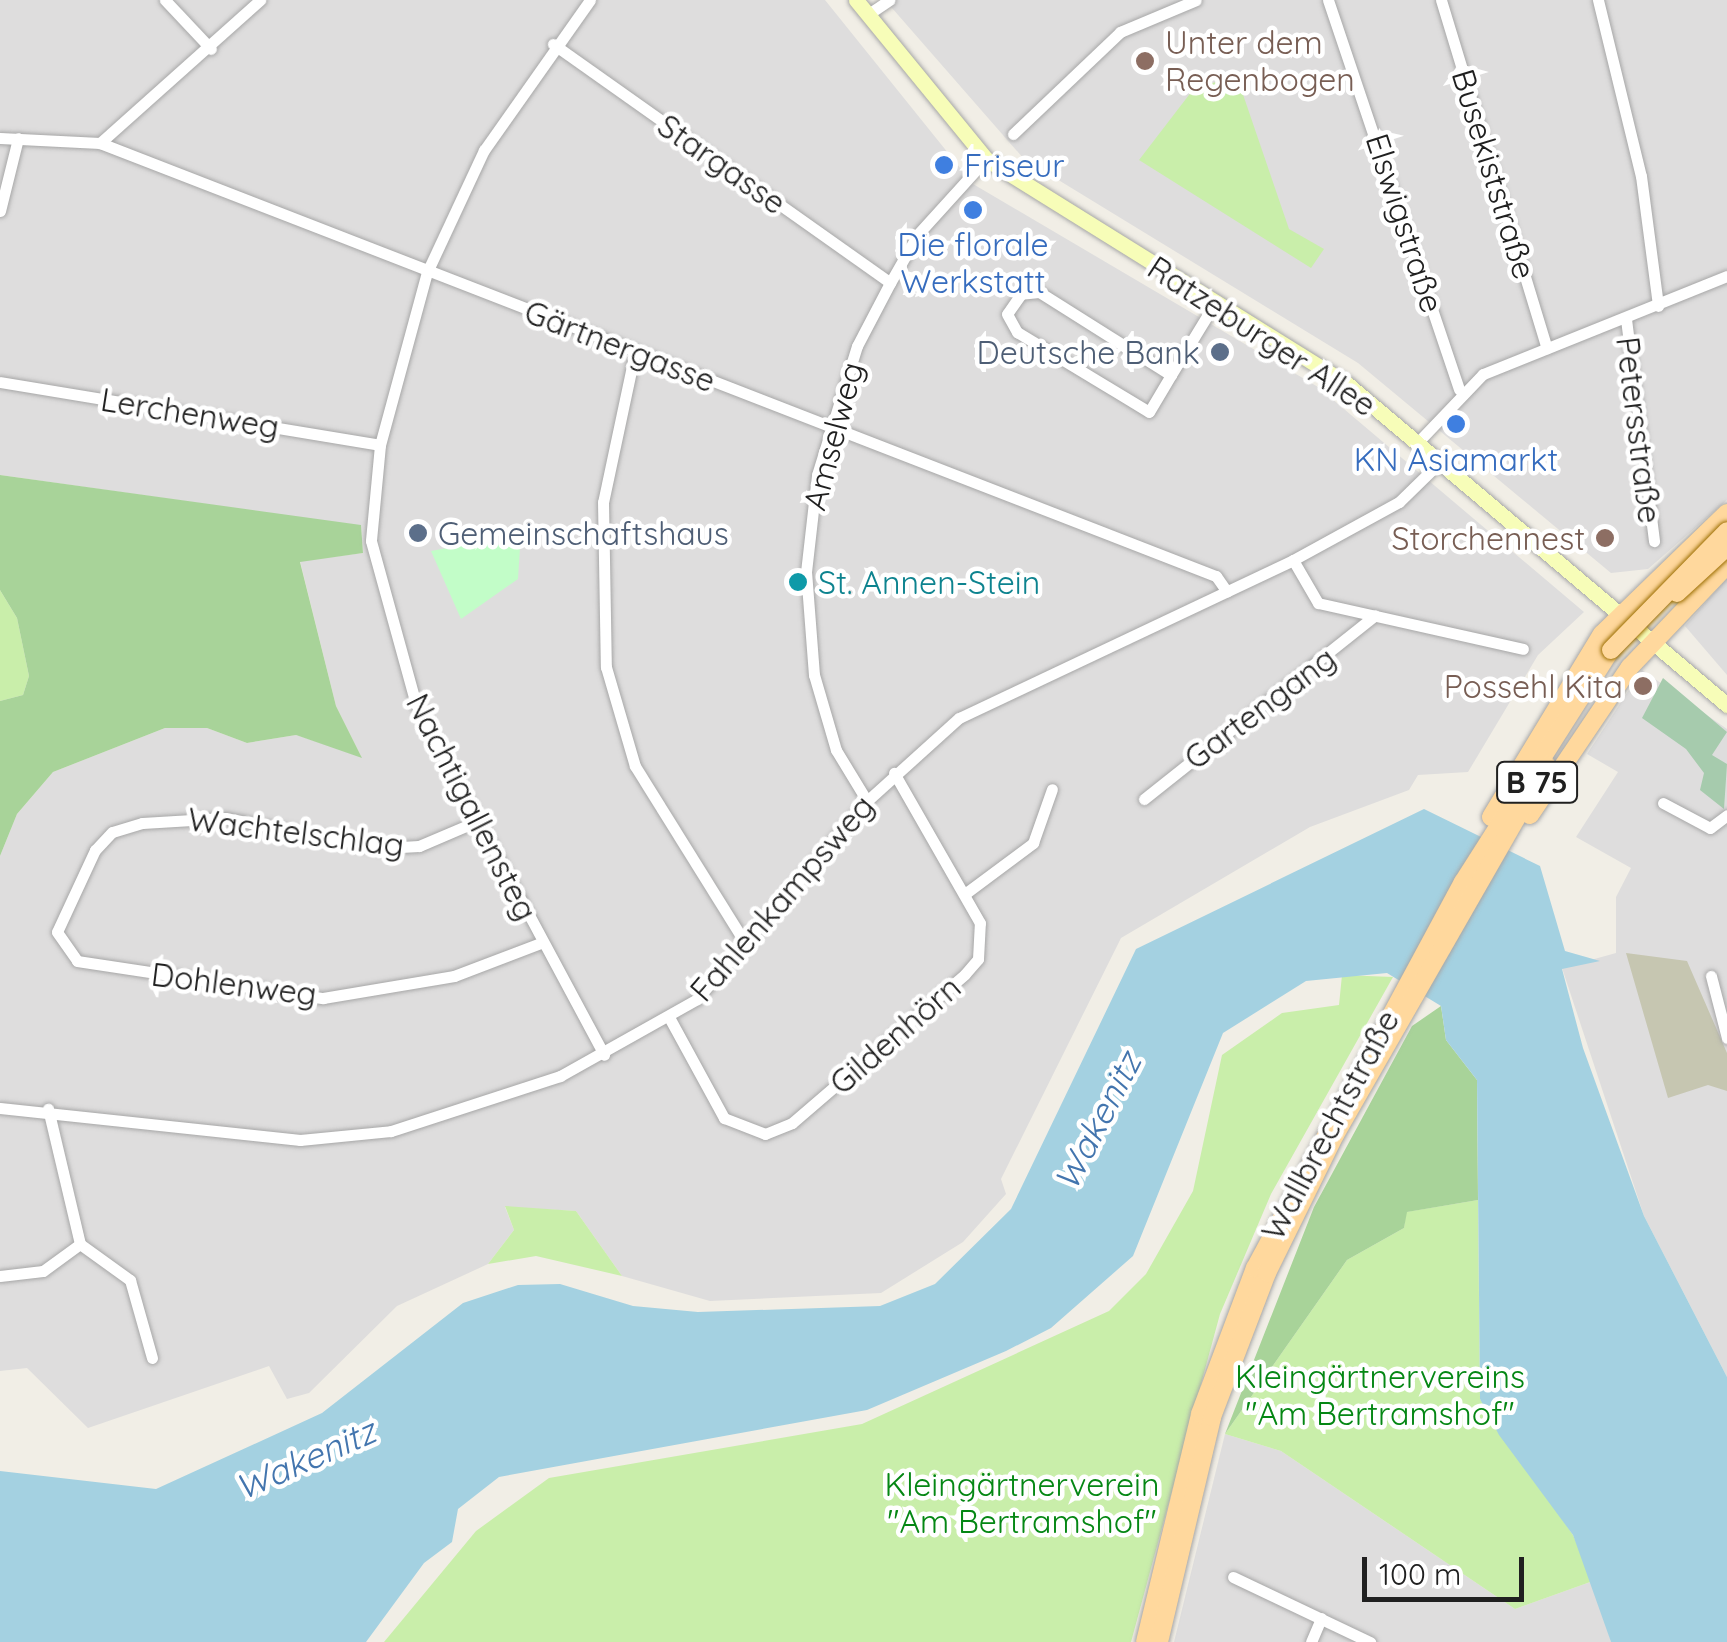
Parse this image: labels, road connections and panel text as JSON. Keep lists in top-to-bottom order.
{
  "streets": {
    "main road": ["Ratzeburger Allee", "B 75", "Wallbrechtstraße"],
    "street": [
      "Stargasse",
      "Busekiststraße",
      "Elswigstraße",
      "Gärtnergasse",
      "Lerchenweg",
      "Petersstraße",
      "Amselweg",
      "Gartengang",
      "Nachtigallensteg",
      "Wachtelschlag",
      "Fahlenkampsweg",
      "Dohlenweg",
      "Gildenhörn"
    ]
  },
  "crossings": [
    ["Stargasse", "Amselweg"],
    ["Stargasse", "Nachtigallensteg"],
    ["Ratzeburger Allee", "Amselweg"],
    ["Ratzeburger Allee", "Fahlenkampsweg"],
    ["Gärtnergasse", "Amselweg"],
    ["Gärtnergasse", "Nachtigallensteg"],
    ["Gärtnergasse", "Fahlenkampsweg"],
    ["Lerchenweg", "Nachtigallensteg"],
    ["Amselweg", "Fahlenkampsweg"],
    ["B 75", "Wallbrechtstraße"],
    ["Nachtigallensteg", "Wachtelschlag"],
    ["Nachtigallensteg", "Fahlenkampsweg"],
    ["Nachtigallensteg", "Dohlenweg"],
    ["Wachtelschlag", "Dohlenweg"],
    ["Fahlenkampsweg", "Gildenhörn"]
  ],
  "water": ["Wakenitz"],
  "parks": ["Kleingärtnervereins \"Am Bertramshof\"", "Kleingärtnerverein \"Am Bertramshof\""],
  "places": [
    "Unter dem Regenbogen",
    "Friseur",
    "Die florale Werkstatt",
    "Deutsche Bank",
    "KN Asiamarkt",
    "Gemeinschaftshaus",
    "Storchennest",
    "St. Annen-Stein",
    "Possehl Kita"
  ],
  "scale_bar": "100 m"
}
